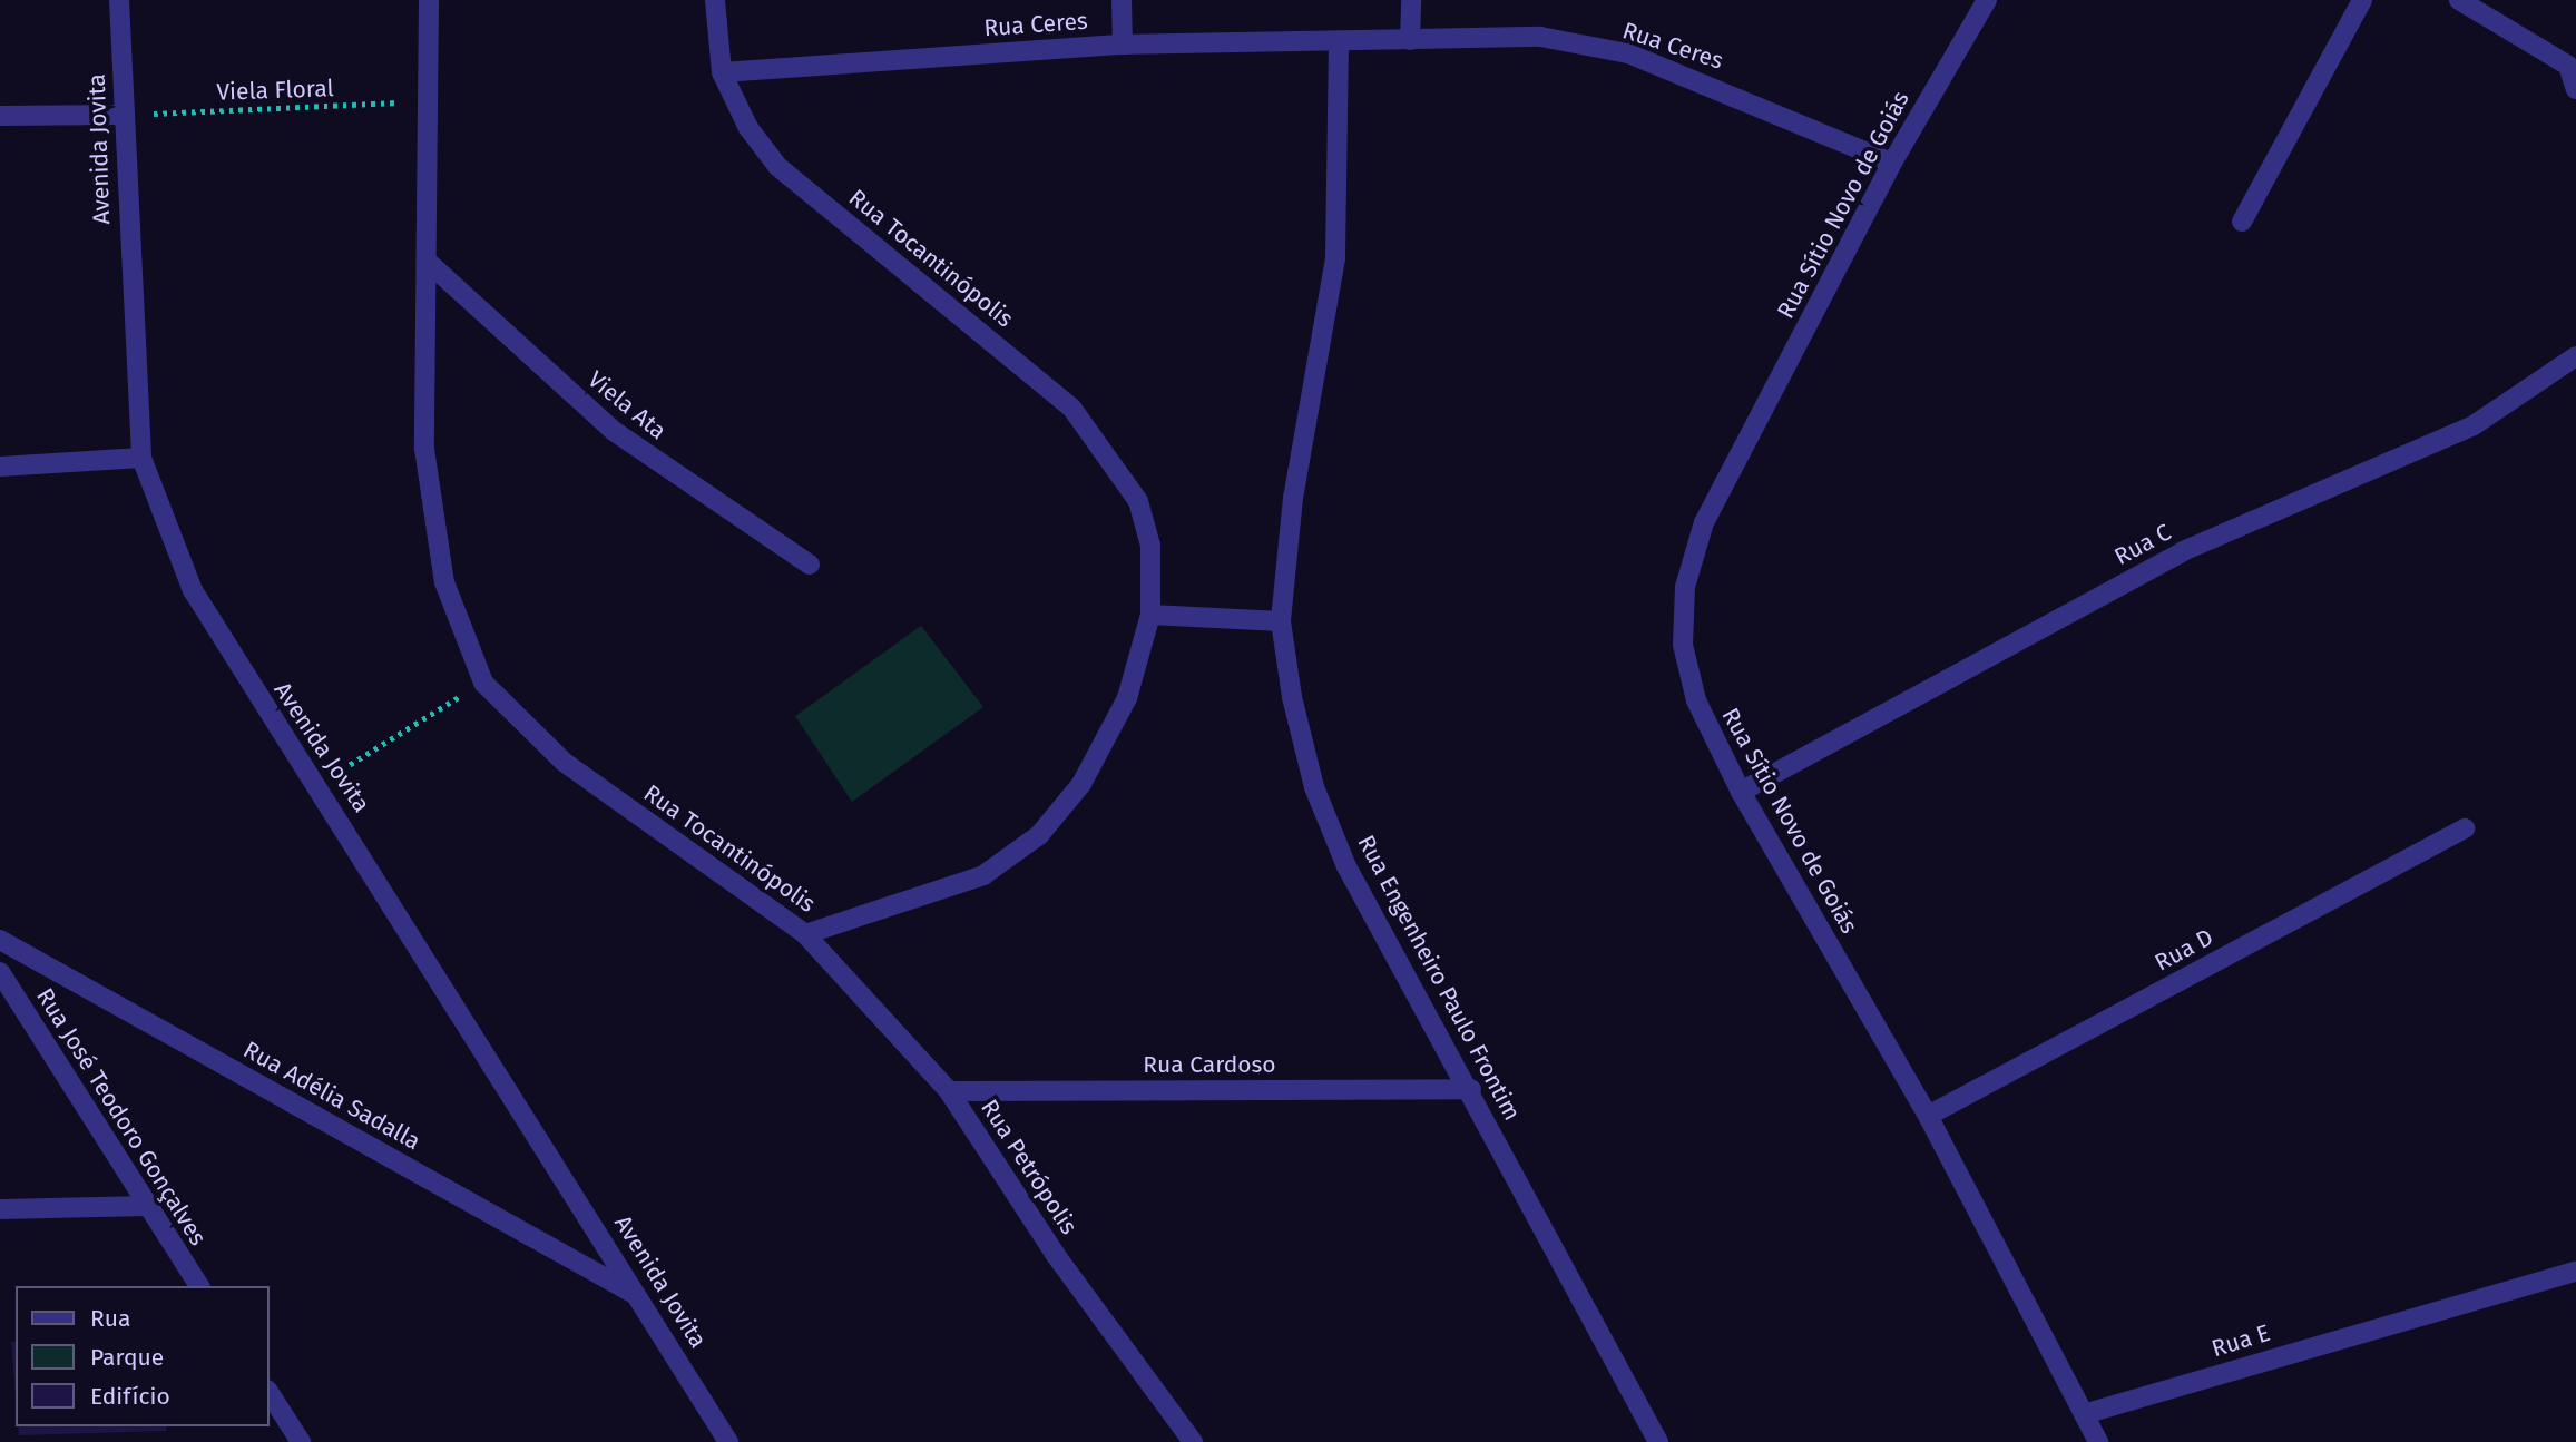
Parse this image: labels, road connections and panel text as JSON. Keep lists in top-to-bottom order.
{
  "streets": {
    "street": [
      "Rua Ceres",
      "Avenida Jovita",
      "Rua Sítio Novo de Goiás",
      "Rua Tocantinópolis",
      "Viela Ata",
      "Rua C",
      "Rua D",
      "Rua Engenheiro Paulo Frontim",
      "Rua Cardoso",
      "Rua Adélia Sadalla",
      "Rua José Teodoro Gonçalves",
      "Rua Petrópolis",
      "Rua E"
    ],
    "path": ["Viela Floral"]
  },
  "crossings": [
    ["Rua Ceres", "Rua Sítio Novo de Goiás"],
    ["Rua Ceres", "Rua Tocantinópolis"],
    ["Rua Ceres", "Rua Engenheiro Paulo Frontim"],
    ["Viela Floral", "Avenida Jovita"],
    ["Viela Floral", "Rua Tocantinópolis"],
    ["Avenida Jovita", "Rua Adélia Sadalla"],
    ["Rua Sítio Novo de Goiás", "Rua C"],
    ["Rua Sítio Novo de Goiás", "Rua D"],
    ["Rua Sítio Novo de Goiás", "Rua E"],
    ["Rua Tocantinópolis", "Viela Ata"],
    ["Rua Tocantinópolis", "Rua Petrópolis"],
    ["Rua Engenheiro Paulo Frontim", "Rua Cardoso"],
    ["Rua Cardoso", "Rua Petrópolis"]
  ],
  "legend": ["Rua", "Parque", "Edifício"]
}
